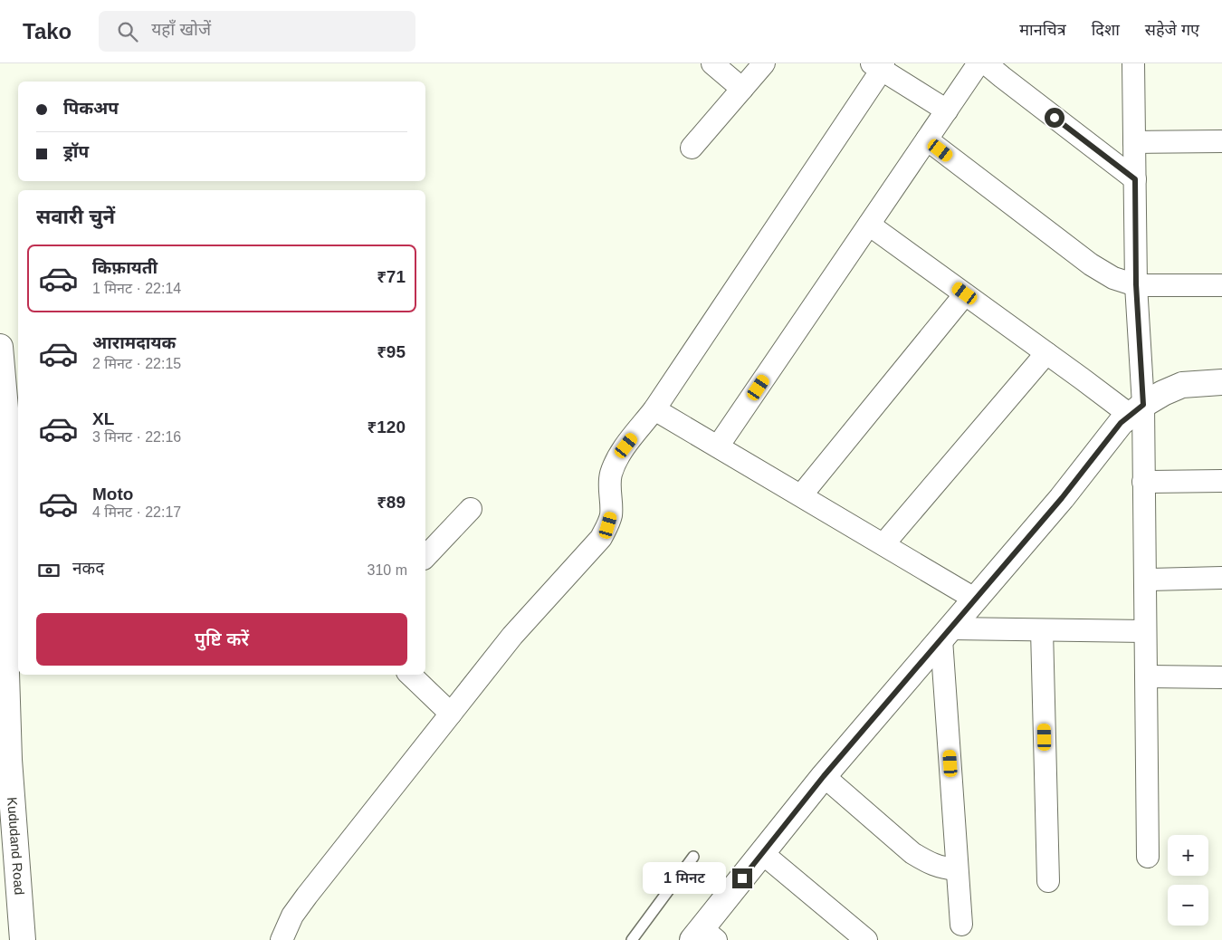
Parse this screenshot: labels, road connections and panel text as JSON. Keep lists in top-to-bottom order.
{
  "streets": {
    "street": ["Kududand Road"]
  },
  "page": {
    "header": "Tako",
    "search": "यहाँ खोजें",
    "nav": ["मानचित्र", "दिशा", "सहेजे गए"],
    "banner": ["पिकअप", "ड्रॉप"],
    "heading": "सवारी चुनें",
    "list": [
      {
        "name": "किफ़ायती",
        "note": "1 मिनट · 22:14",
        "value": "₹71"
      },
      {
        "name": "आरामदायक",
        "note": "2 मिनट · 22:15",
        "value": "₹95"
      },
      {
        "name": "XL",
        "note": "3 मिनट · 22:16",
        "value": "₹120"
      },
      {
        "name": "Moto",
        "note": "4 मिनट · 22:17",
        "value": "₹89"
      }
    ],
    "pay": ["नकद", "310 m"],
    "buttons": "पुष्टि करें",
    "map_buttons": ["+", "−"],
    "bubble": "1 मिनट"
  }
}
